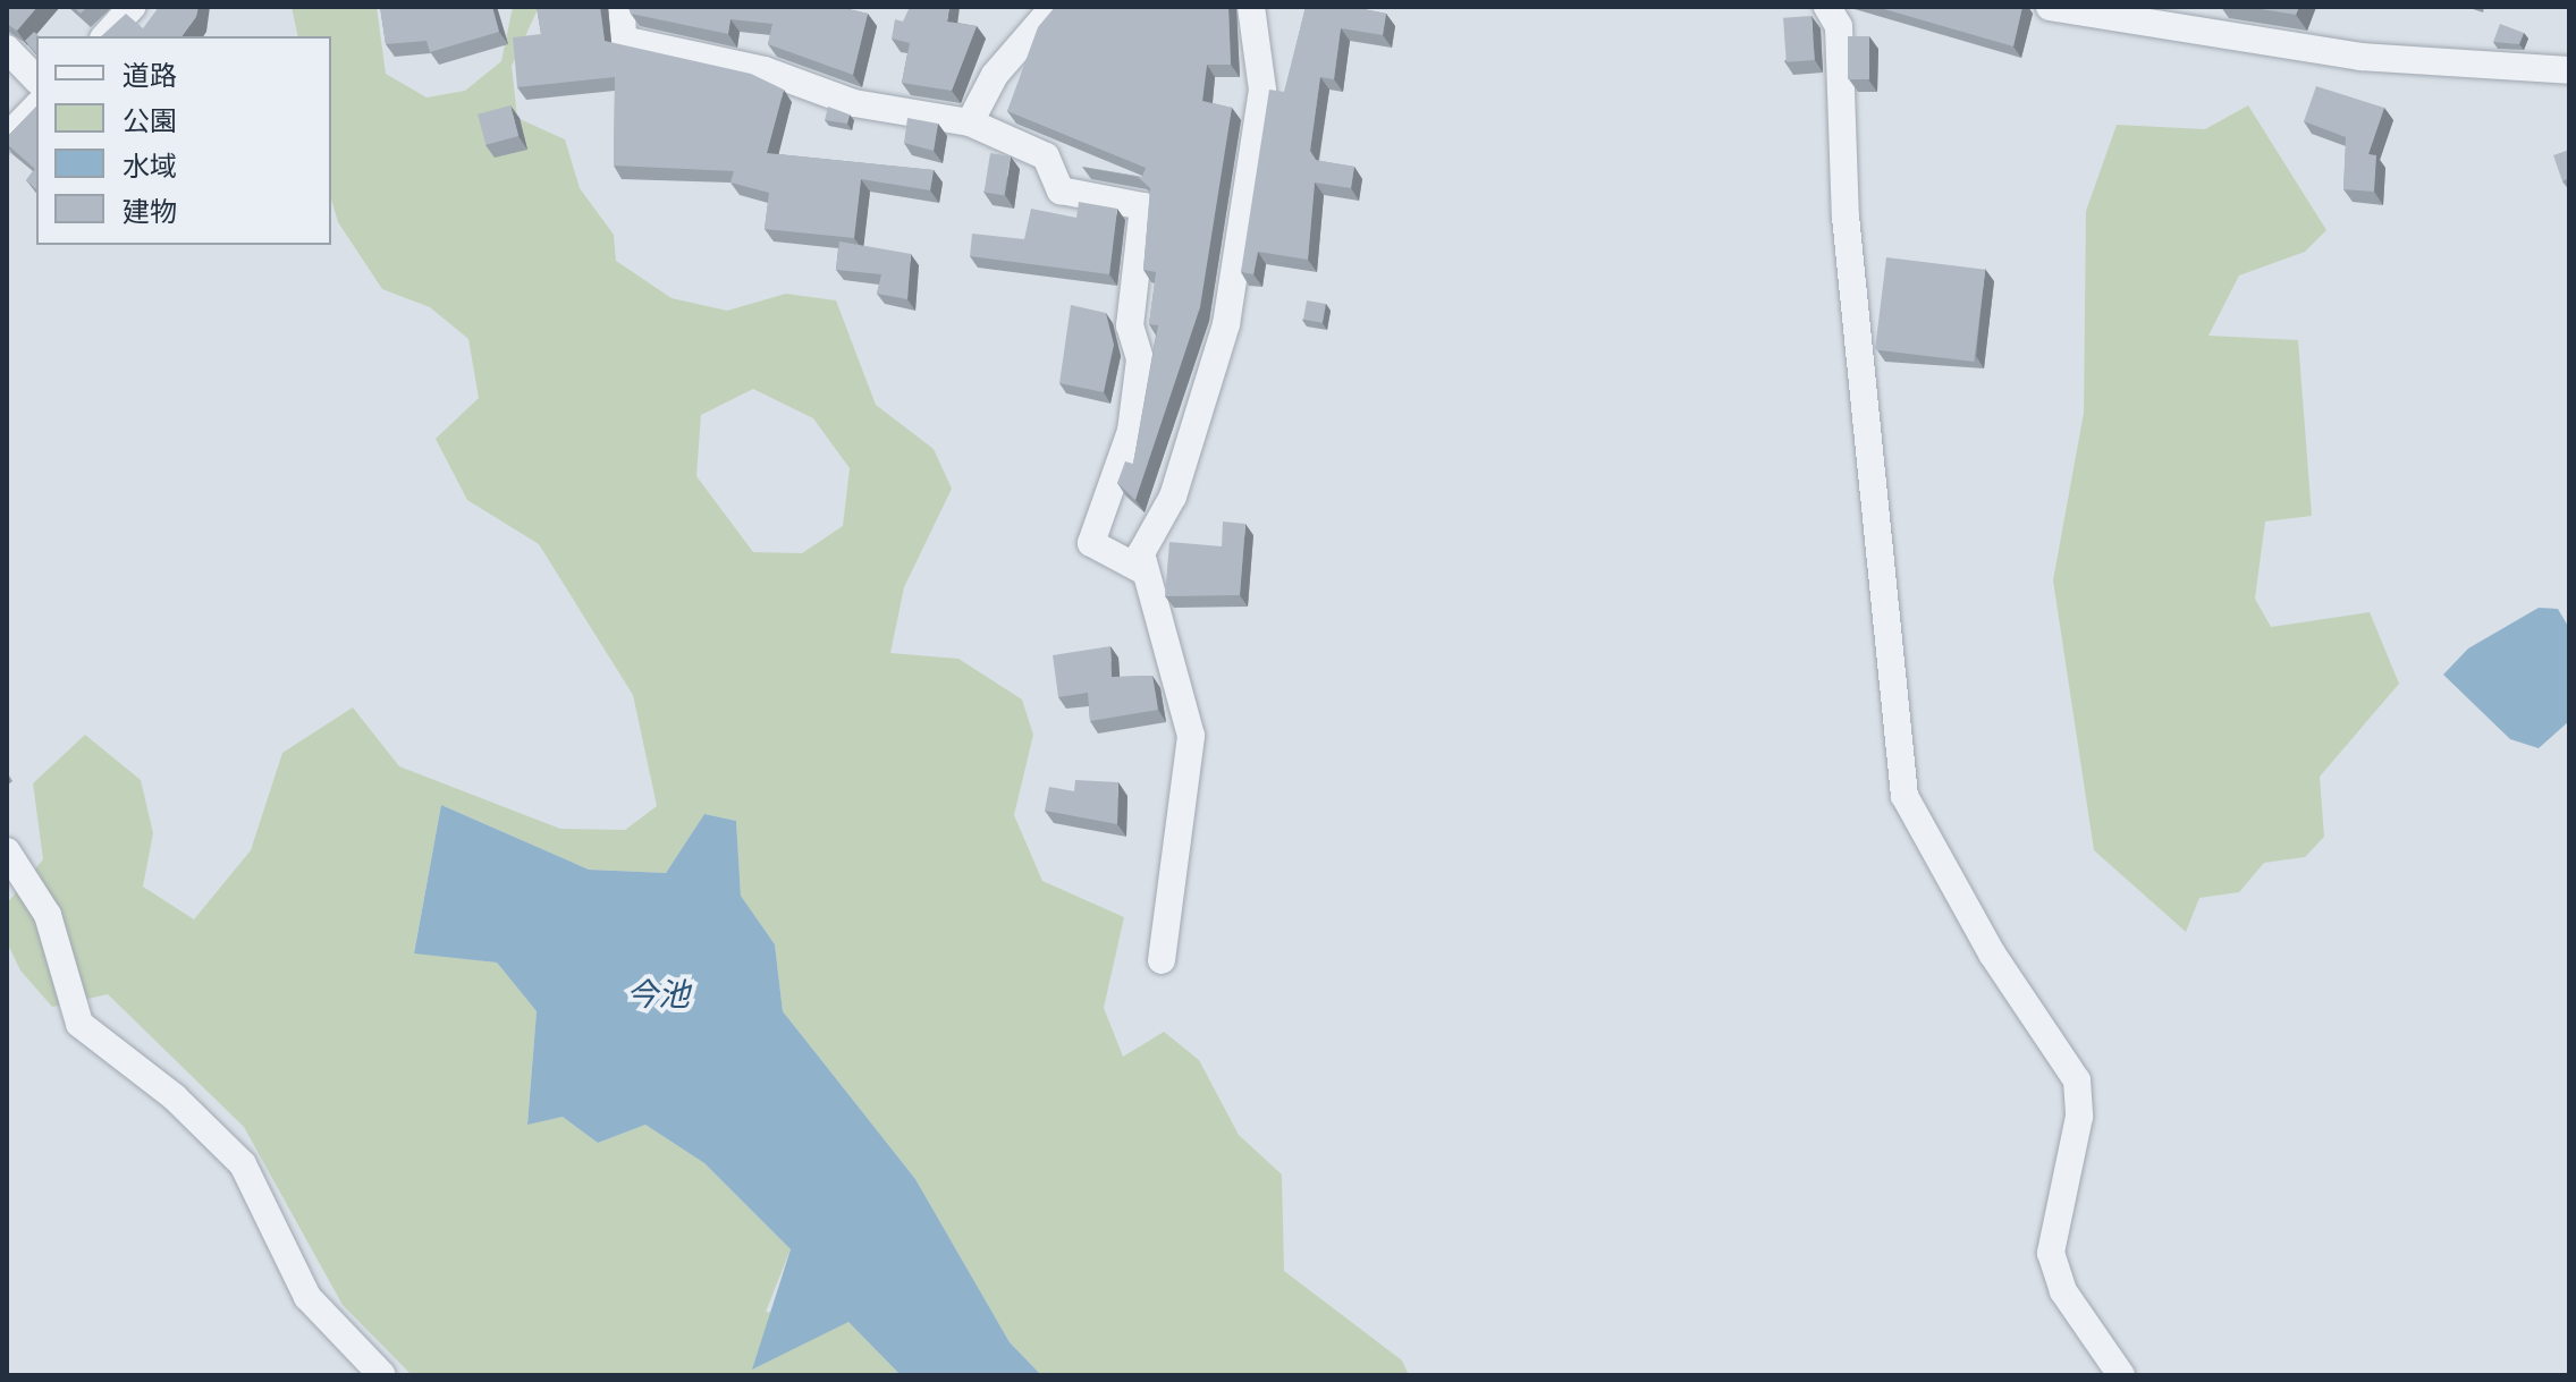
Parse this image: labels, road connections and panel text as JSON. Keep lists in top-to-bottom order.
{
  "water": ["今池"],
  "legend": [
    "道路",
    "公園",
    "水域",
    "建物"
  ]
}
